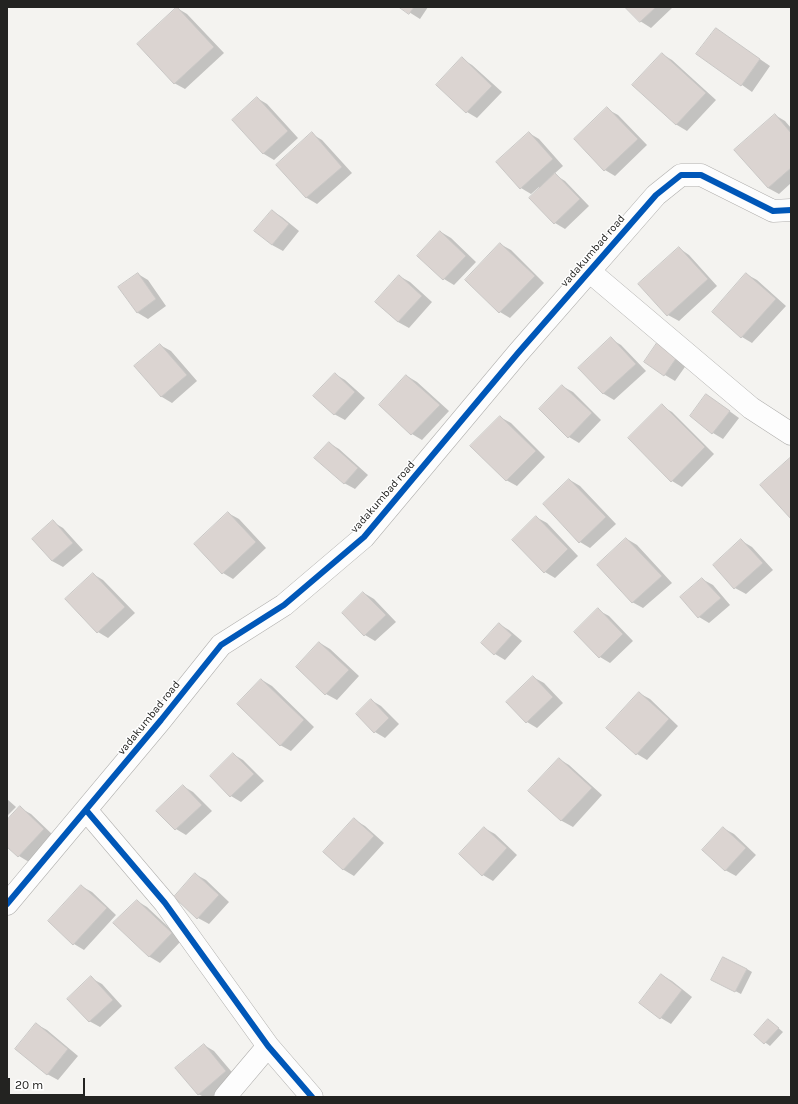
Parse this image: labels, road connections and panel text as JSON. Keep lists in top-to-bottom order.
{
  "streets": {
    "street": ["vadakumbad road"]
  },
  "scale_bar": "20 m"
}
